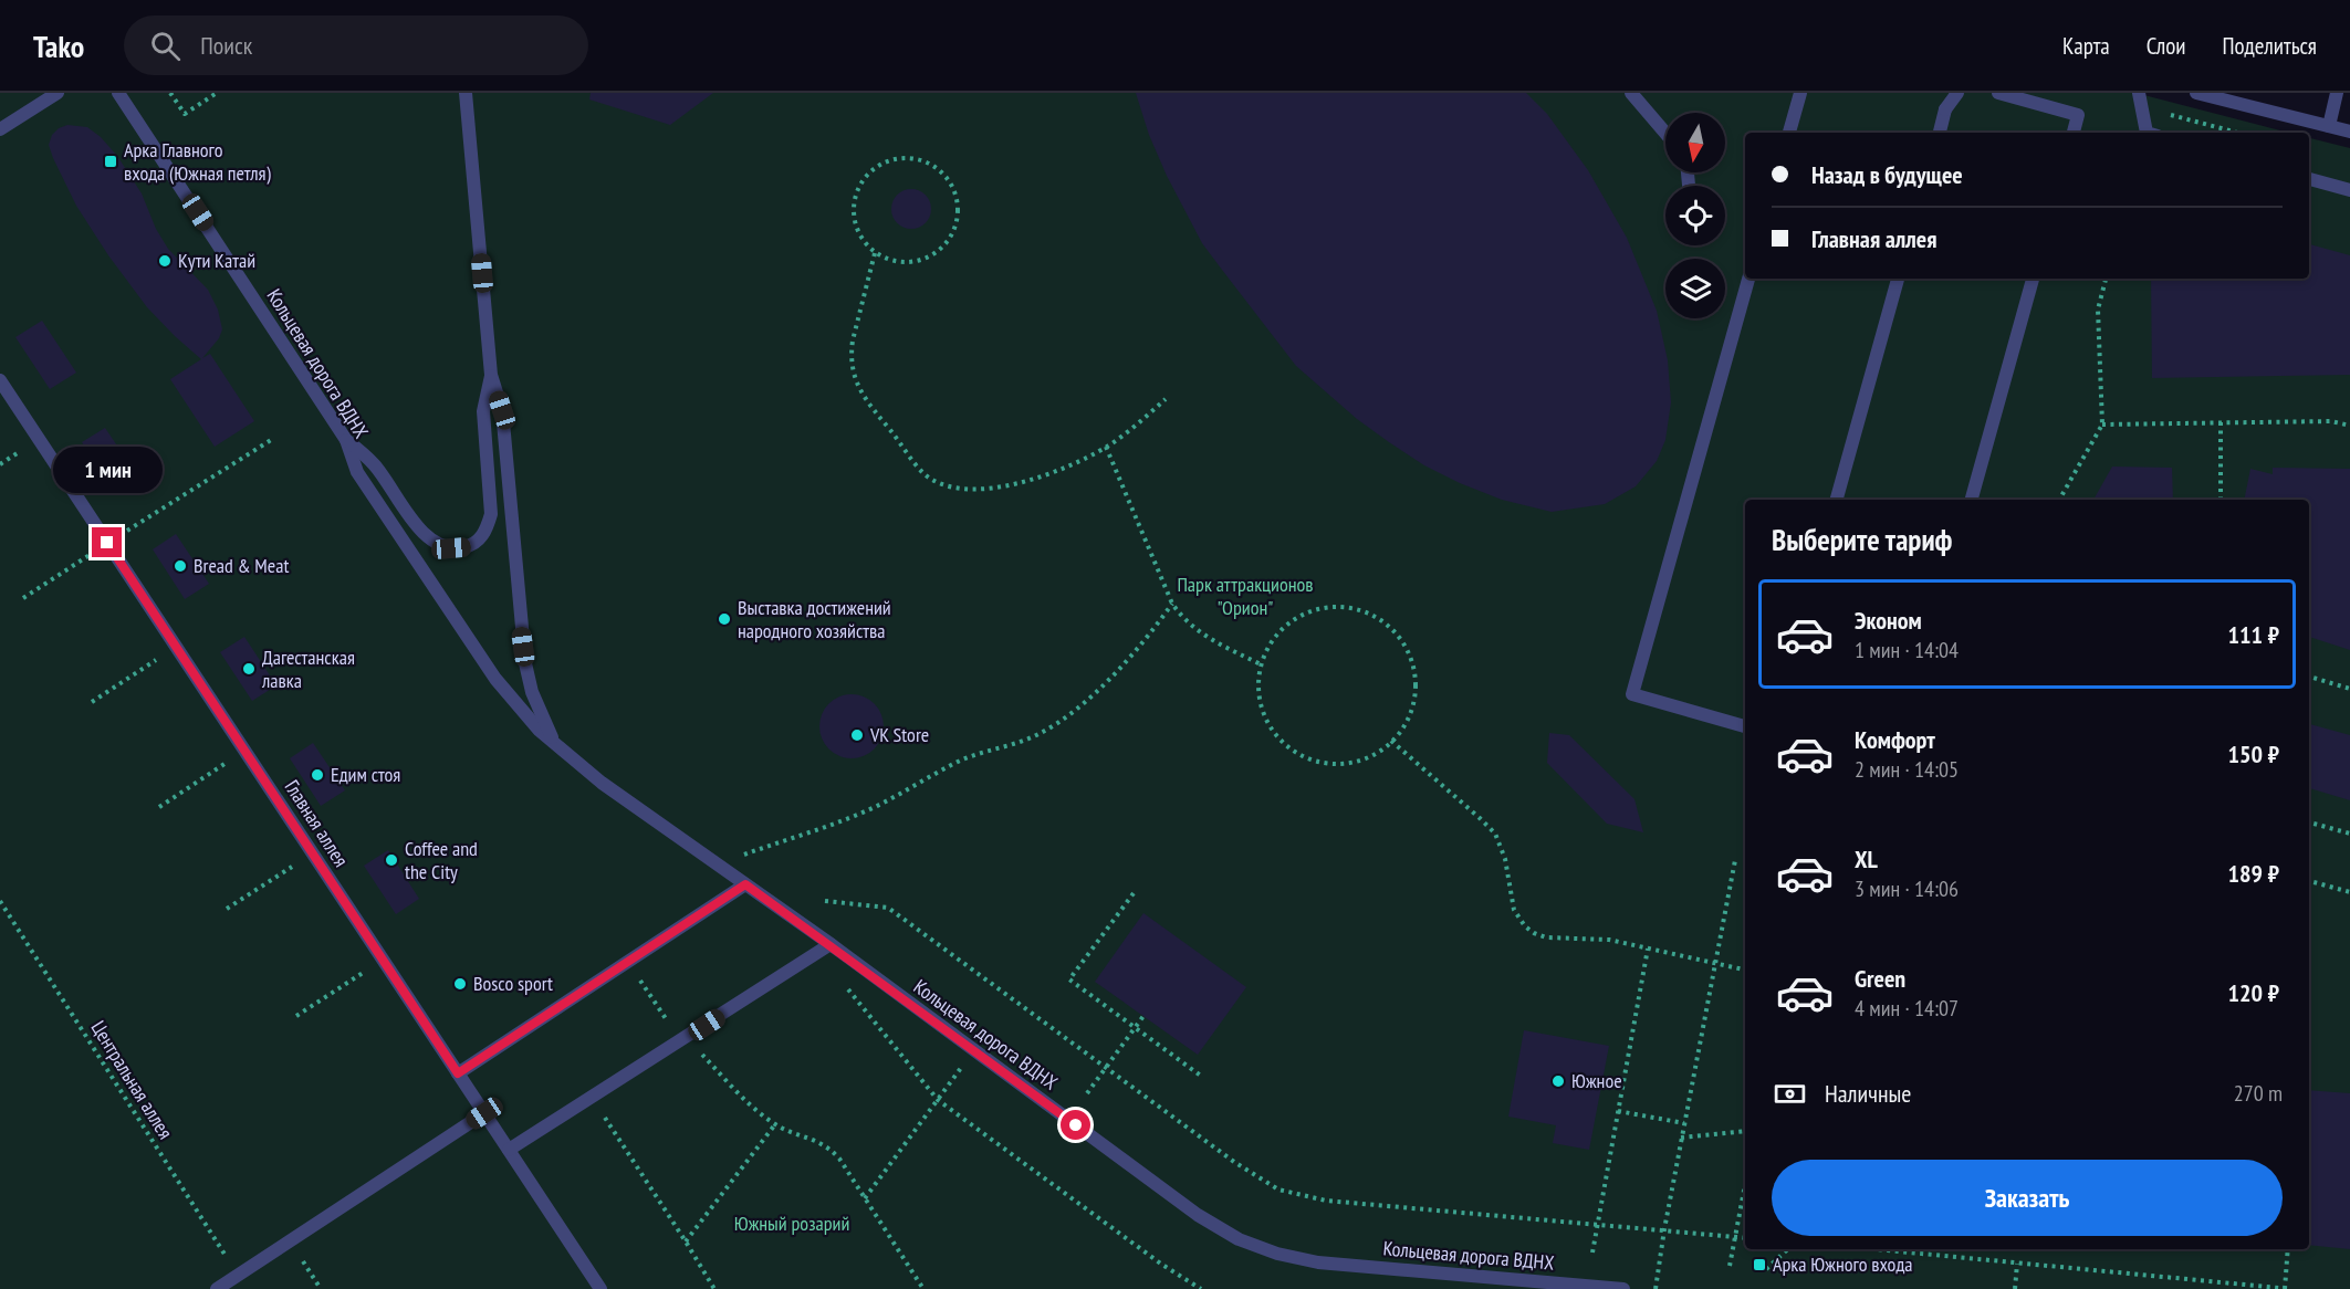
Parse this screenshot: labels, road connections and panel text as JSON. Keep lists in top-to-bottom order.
{
  "streets": {
    "street": ["Кольцевая дорога ВДНХ", "Главная аллея"],
    "path": ["Центральная аллея"]
  },
  "parks": ["Парк аттракционов \"Орион\"", "Южный розарий"],
  "places": {
    "transit": ["Арка Главного входа (Южная петля)", "Арка Южного входа"],
    "other": [
      "Кути Катай",
      "Bread & Meat",
      "Выставка достижений народного хозяйства",
      "Дагестанская лавка",
      "VK Store",
      "Едим стоя",
      "Coffee and the City",
      "Bosco sport",
      "Южное"
    ]
  },
  "north": "bottom",
  "page": {
    "header": "Tako",
    "search": "Поиск",
    "nav": ["Карта", "Слои", "Поделиться"],
    "banner": ["Назад в будущее", "Главная аллея"],
    "bubble": "1 мин",
    "heading": "Выберите тариф",
    "list": [
      {
        "name": "Эконом",
        "note": "1 мин · 14:04",
        "value": "111 ₽"
      },
      {
        "name": "Комфорт",
        "note": "2 мин · 14:05",
        "value": "150 ₽"
      },
      {
        "name": "XL",
        "note": "3 мин · 14:06",
        "value": "189 ₽"
      },
      {
        "name": "Green",
        "note": "4 мин · 14:07",
        "value": "120 ₽"
      }
    ],
    "pay": ["Наличные", "270 m"],
    "buttons": "Заказать"
  }
}
